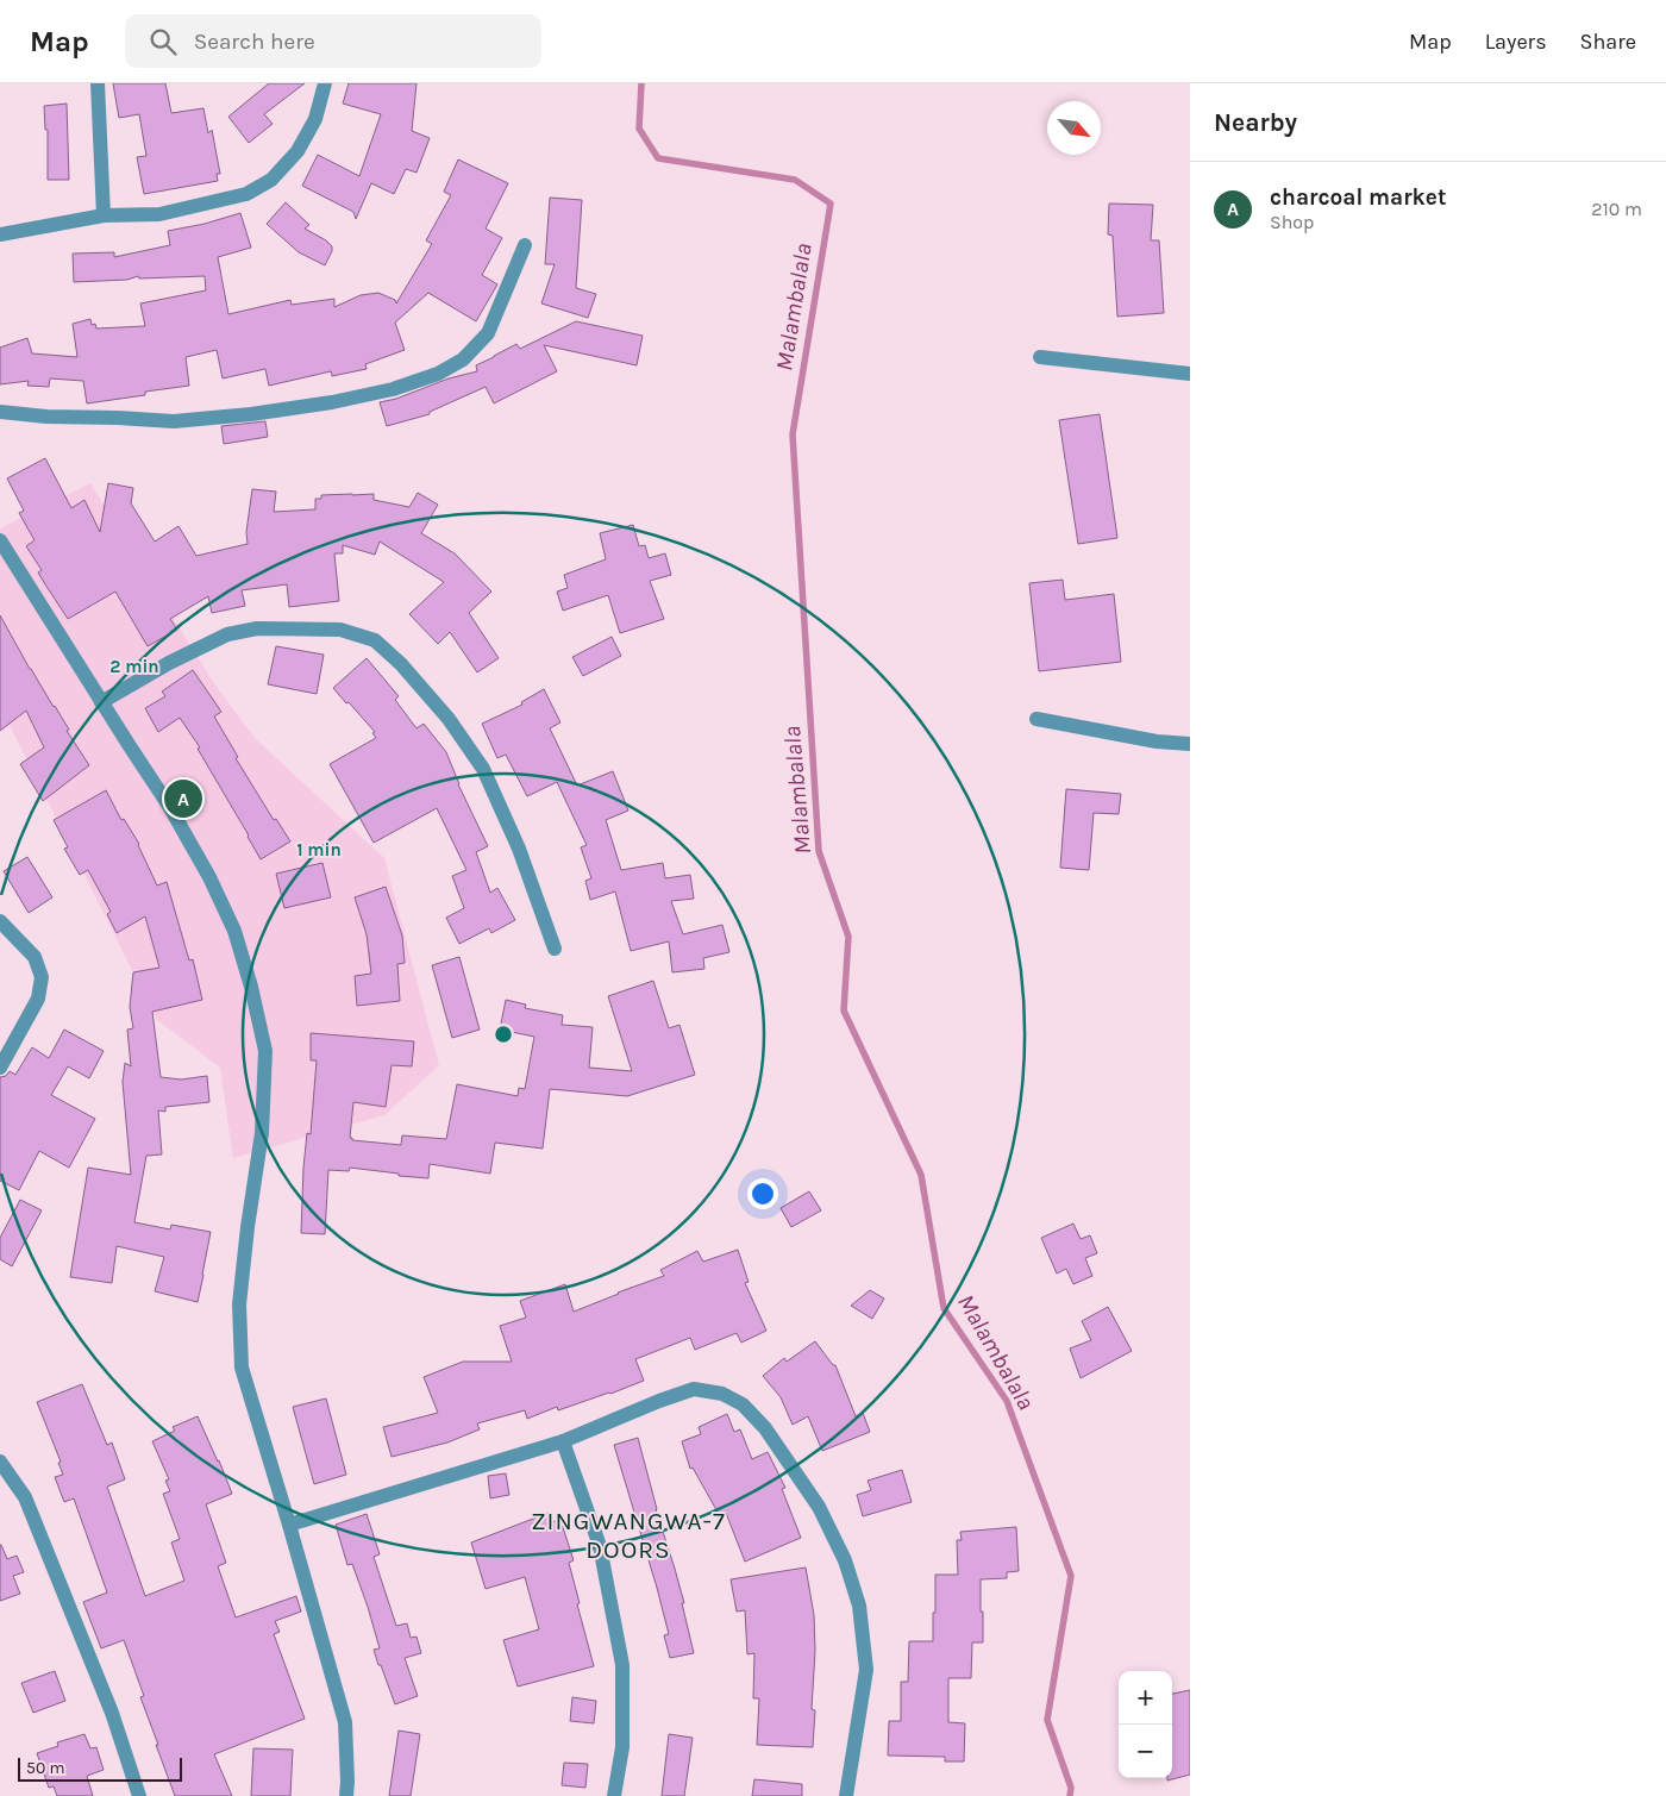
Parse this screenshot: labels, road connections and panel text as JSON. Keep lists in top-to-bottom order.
{
  "districts": ["ZINGWANGWA-7 DOORS"],
  "water": ["Malambalala"],
  "scale_bar": "50 m",
  "north": "bottom right",
  "page": {
    "header": "Map",
    "search": "Search here",
    "nav": ["Map", "Layers", "Share"],
    "heading": "Nearby",
    "list": [
      {
        "mark": "A",
        "name": "charcoal market",
        "note": "Shop",
        "value": "210 m"
      }
    ],
    "pins": "A",
    "map_buttons": ["+", "−"],
    "scale": "50 m"
  },
  "rings": ["2 min", "1 min"]
}
